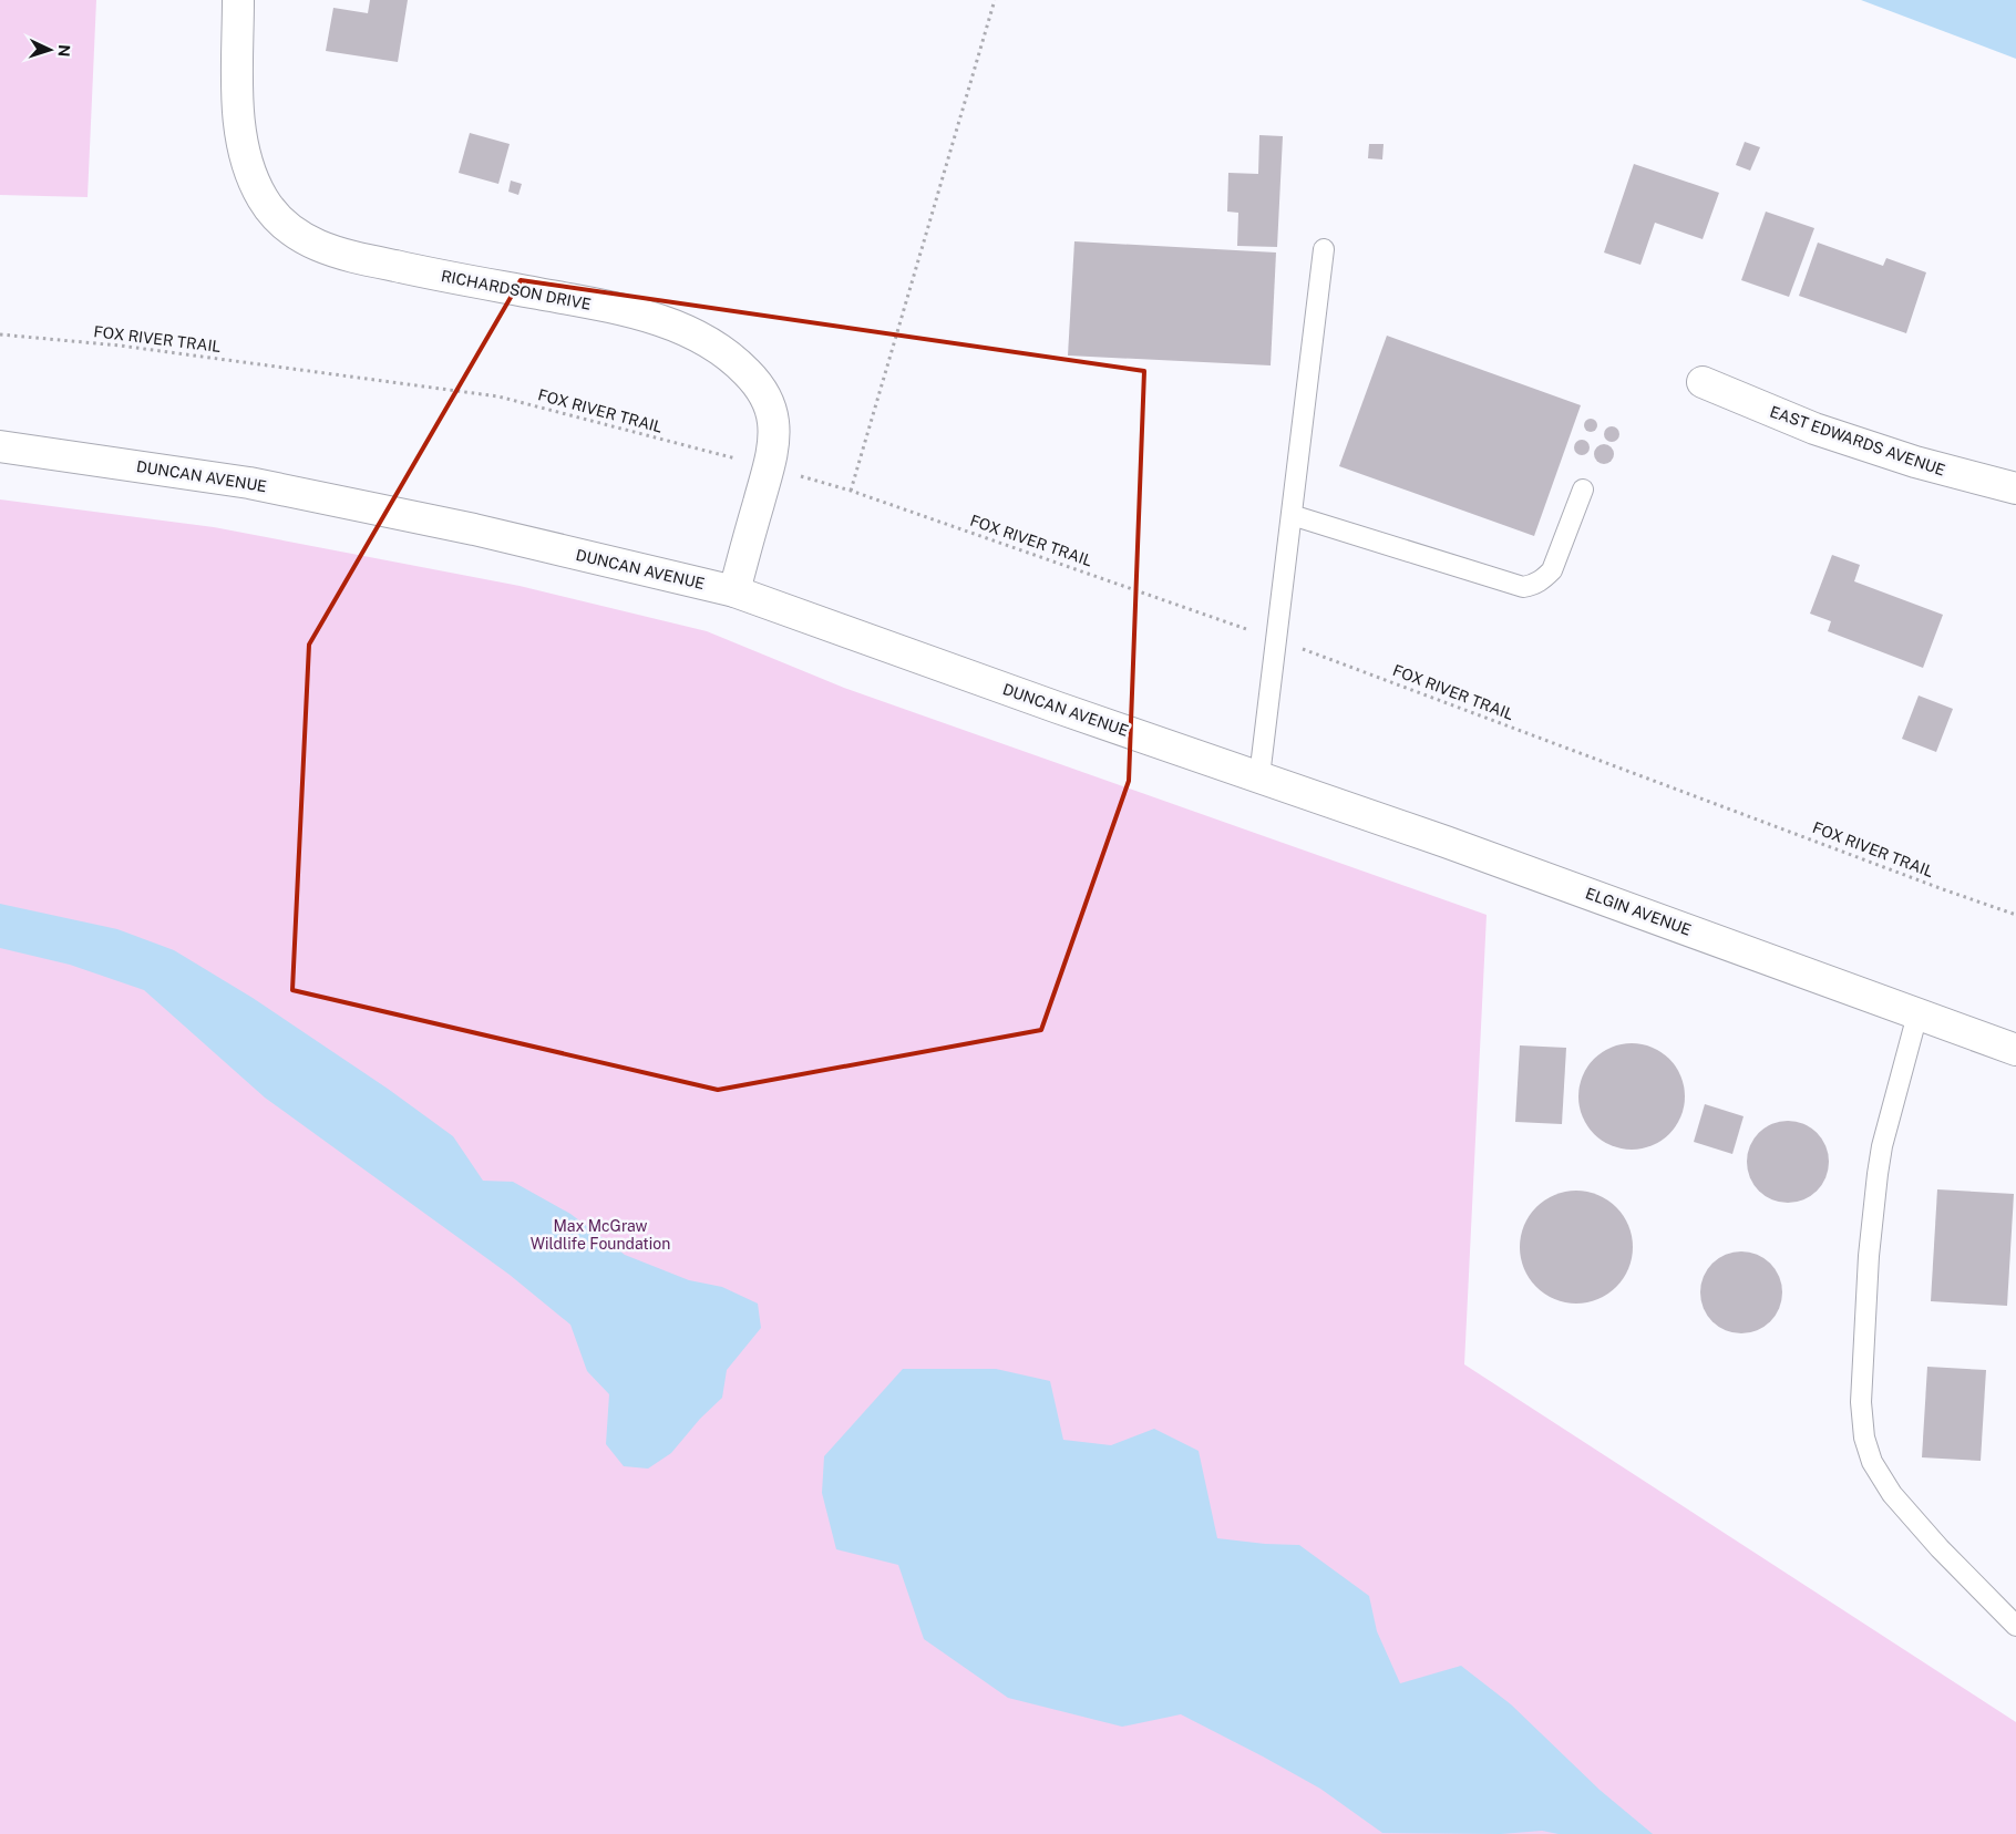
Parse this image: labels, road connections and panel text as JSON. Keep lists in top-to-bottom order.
{
  "streets": {
    "street": [
      "RICHARDSON DRIVE",
      "EAST EDWARDS AVENUE",
      "DUNCAN AVENUE",
      "ELGIN AVENUE"
    ],
    "path": ["FOX RIVER TRAIL"]
  },
  "crossings": [
    ["RICHARDSON DRIVE", "FOX RIVER TRAIL"],
    ["RICHARDSON DRIVE", "DUNCAN AVENUE"],
    ["DUNCAN AVENUE", "ELGIN AVENUE"]
  ],
  "parks": ["Max McGraw Wildlife Foundation"],
  "north": "right"
}
